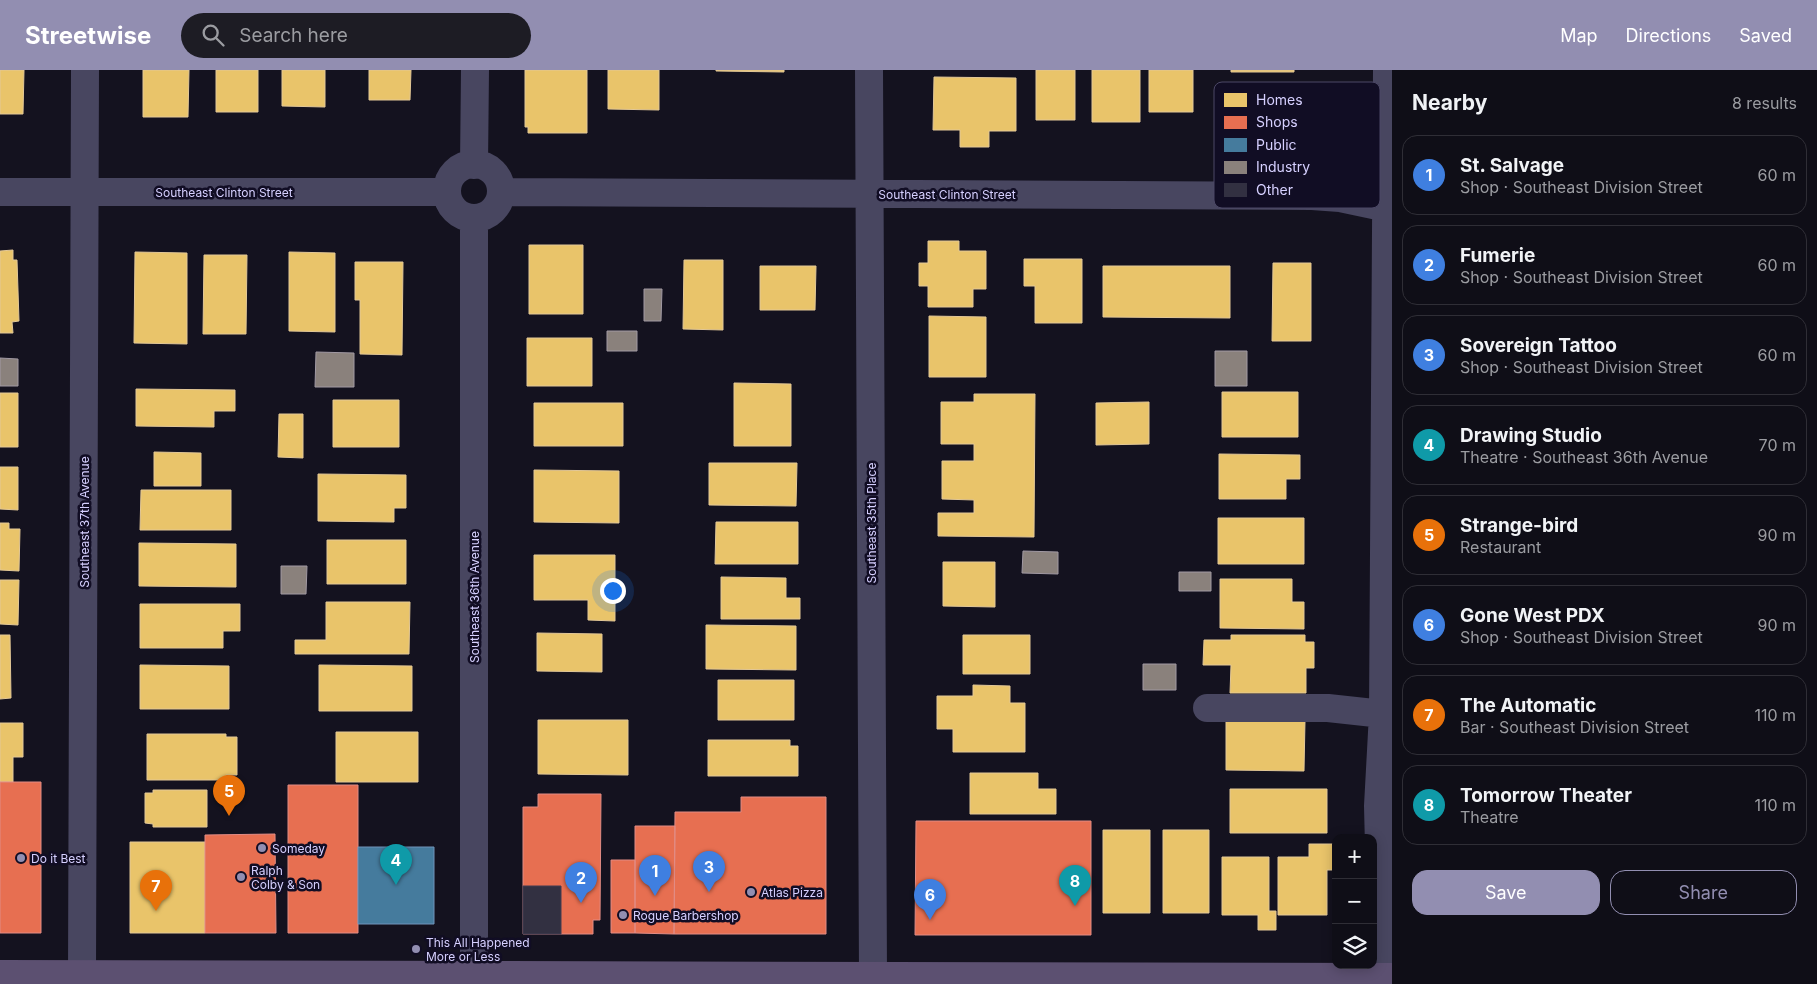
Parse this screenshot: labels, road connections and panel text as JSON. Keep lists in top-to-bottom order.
{
  "streets": {
    "street": [
      "Southeast Clinton Street",
      "Southeast 37th Avenue",
      "Southeast 35th Place",
      "Southeast 36th Avenue"
    ]
  },
  "crossings": [
    ["Southeast Clinton Street", "Southeast 37th Avenue"],
    ["Southeast Clinton Street", "Southeast 35th Place"],
    ["Southeast Clinton Street", "Southeast 36th Avenue"]
  ],
  "places": [
    "Someday",
    "Do it Best",
    "Ralph Colby & Son",
    "Atlas Pizza",
    "Rogue Barbershop",
    "This All Happened More or Less"
  ],
  "legend": [
    "Homes",
    "Shops",
    "Public",
    "Industry",
    "Other"
  ],
  "page": {
    "header": "Streetwise",
    "search": "Search here",
    "nav": ["Map", "Directions", "Saved"],
    "heading": ["Nearby", "8 results"],
    "list": [
      {
        "mark": "1",
        "name": "St. Salvage",
        "note": "Shop · Southeast Division Street",
        "value": "60 m"
      },
      {
        "mark": "2",
        "name": "Fumerie",
        "note": "Shop · Southeast Division Street",
        "value": "60 m"
      },
      {
        "mark": "3",
        "name": "Sovereign Tattoo",
        "note": "Shop · Southeast Division Street",
        "value": "60 m"
      },
      {
        "mark": "4",
        "name": "Drawing Studio",
        "note": "Theatre · Southeast 36th Avenue",
        "value": "70 m"
      },
      {
        "mark": "5",
        "name": "Strange-bird",
        "note": "Restaurant",
        "value": "90 m"
      },
      {
        "mark": "6",
        "name": "Gone West PDX",
        "note": "Shop · Southeast Division Street",
        "value": "90 m"
      },
      {
        "mark": "7",
        "name": "The Automatic",
        "note": "Bar · Southeast Division Street",
        "value": "110 m"
      },
      {
        "mark": "8",
        "name": "Tomorrow Theater",
        "note": "Theatre",
        "value": "110 m"
      }
    ],
    "pins": [
      "5",
      "4",
      "3",
      "1",
      "2",
      "8",
      "7",
      "6"
    ],
    "map_buttons": ["+", "−"],
    "buttons": ["Save", "Share"]
  }
}
